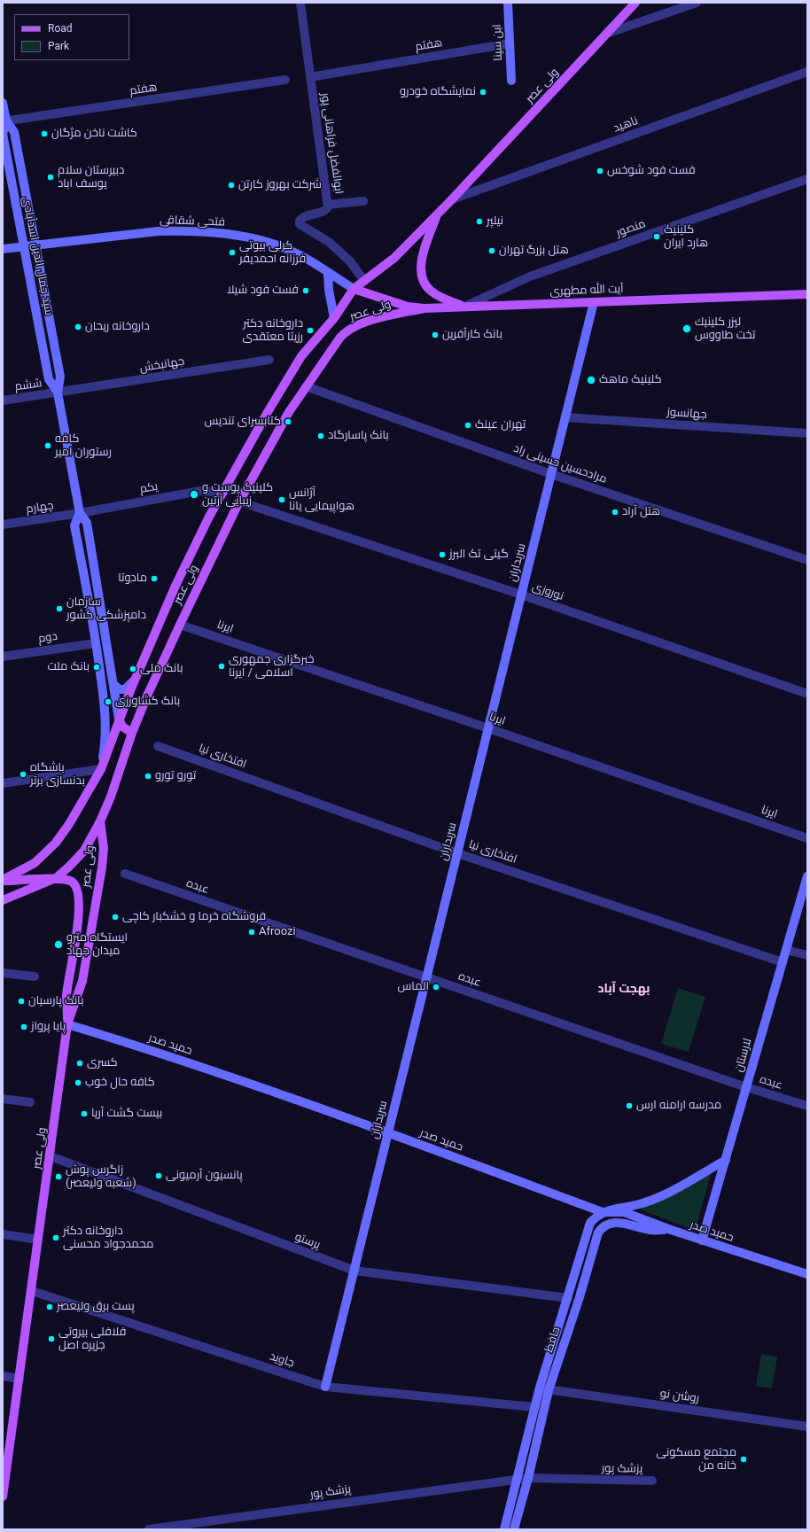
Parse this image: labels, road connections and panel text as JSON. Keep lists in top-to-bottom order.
{
  "streets": {
    "main road": [
      "ابن سینا",
      "ولی عصر",
      "فتحی شقاقی",
      "سید جمال الدین اسدآبادی",
      "آیت الله مطهری",
      "سربداران",
      "حمید صدر",
      "لارستان",
      "حافظ"
    ],
    "street": [
      "هفتم",
      "ناهید",
      "ابوالفضل فراهانی پور",
      "منصور",
      "جهانبخش",
      "ششم",
      "جهانسوز",
      "مرادحسین حسینی راد",
      "یکم",
      "چهارم",
      "نوروزی",
      "ايرنا",
      "دوم",
      "افتخاری نیا",
      "عبده",
      "پرستو",
      "جاوید",
      "روشن نو",
      "پزشک پور"
    ]
  },
  "crossings": [
    ["ابن سینا", "هفتم"],
    ["هفتم", "ابوالفضل فراهانی پور"],
    ["هفتم", "سید جمال الدین اسدآبادی"],
    ["ولی عصر", "ناهید"],
    ["ولی عصر", "ابوالفضل فراهانی پور"],
    ["ولی عصر", "فتحی شقاقی"],
    ["ولی عصر", "سید جمال الدین اسدآبادی"],
    ["ولی عصر", "آیت الله مطهری"],
    ["ولی عصر", "مرادحسین حسینی راد"],
    ["ولی عصر", "یکم"],
    ["ولی عصر", "نوروزی"],
    ["ولی عصر", "ايرنا"],
    ["ولی عصر", "حمید صدر"],
    ["ولی عصر", "پرستو"],
    ["ولی عصر", "جاوید"],
    ["فتحی شقاقی", "سید جمال الدین اسدآبادی"],
    ["فتحی شقاقی", "آیت الله مطهری"],
    ["منصور", "آیت الله مطهری"],
    ["سید جمال الدین اسدآبادی", "جهانبخش"],
    ["سید جمال الدین اسدآبادی", "ششم"],
    ["سید جمال الدین اسدآبادی", "یکم"],
    ["سید جمال الدین اسدآبادی", "چهارم"],
    ["آیت الله مطهری", "سربداران"],
    ["جهانبخش", "ششم"],
    ["جهانسوز", "سربداران"],
    ["مرادحسین حسینی راد", "سربداران"],
    ["یکم", "چهارم"],
    ["سربداران", "نوروزی"],
    ["سربداران", "ايرنا"],
    ["سربداران", "افتخاری نیا"],
    ["سربداران", "عبده"],
    ["سربداران", "حمید صدر"],
    ["سربداران", "پرستو"],
    ["سربداران", "جاوید"],
    ["افتخاری نیا", "لارستان"],
    ["عبده", "لارستان"],
    ["حمید صدر", "لارستان"],
    ["حمید صدر", "حافظ"],
    ["پرستو", "حافظ"],
    ["حافظ", "جاوید"],
    ["حافظ", "روشن نو"],
    ["حافظ", "پزشک پور"]
  ],
  "districts": ["بهجت آباد"],
  "places": [
    "نمایشگاه خودرو",
    "کاشت ناخن مژگان",
    "فست فود شوخس",
    "دبیرستان سلام یوسف اباد",
    "شرکت بهروز کارتن",
    "نیلپر",
    "کلینیک هارد ایران",
    "هتل بزرگ تهران",
    "کرلی بیوتی فرزانه احمدیفر",
    "فست فود شیلا",
    "داروخانه ریحان",
    "ليزر كلينيك تخت طاووس",
    "داروخانه دکتر رزیتا معتقدی",
    "بانک کارآفرین",
    "کلینیک ماهک",
    "کتابسرای تندیس",
    "تهران عینک",
    "بانک پاسارگاد",
    "کافه رستوران امیر",
    "کلینیک پوست و زیبایی آرتین",
    "آژانس هواپیمایی یانا",
    "هتل آراد",
    "گیتی تک البرز",
    "مادوتا",
    "سازمان دامپزشکی کشور",
    "خبرگزاری جمهوری اسلامی / ایرنا",
    "بانک ملت",
    "بانک ملی",
    "بانک کشاورزی",
    "باشگاه بدنسازی برتر",
    "تورو تورو",
    "فروشگاه خرما و خشکبار کاچی",
    "Afroozi",
    "ایستگاه مترو میدان جهاد",
    "الماس",
    "بانک پارسیان",
    "پایا پرواز",
    "كسرى",
    "کافه حال خوب",
    "مدرسه ارامنه ارس",
    "بیست گشت آریا",
    "پانسیون آرمیونی",
    "زاگرس پوش (شعبه ولیعصر)",
    "داروخانه دکتر محمدجواد محسنی",
    "پست برق ولیعصر",
    "فلافلی بیروتی جزیره اصل",
    "مجتمع مسکونی خانه من"
  ],
  "legend": ["Road", "Park"]
}
